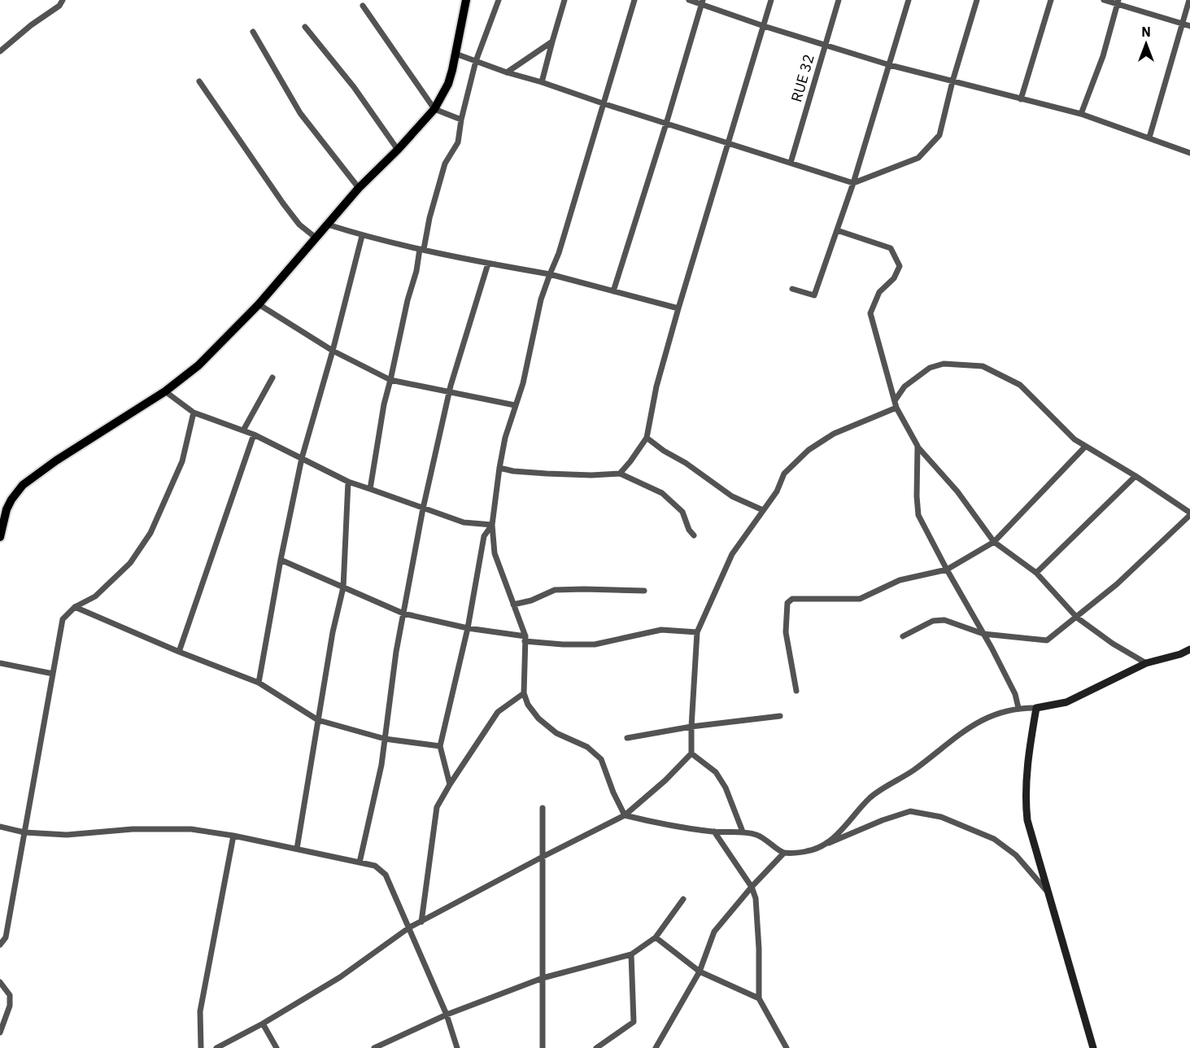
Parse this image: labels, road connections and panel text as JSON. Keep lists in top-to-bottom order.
{
  "streets": {
    "street": ["RUE 32"]
  },
  "north": "top"
}
